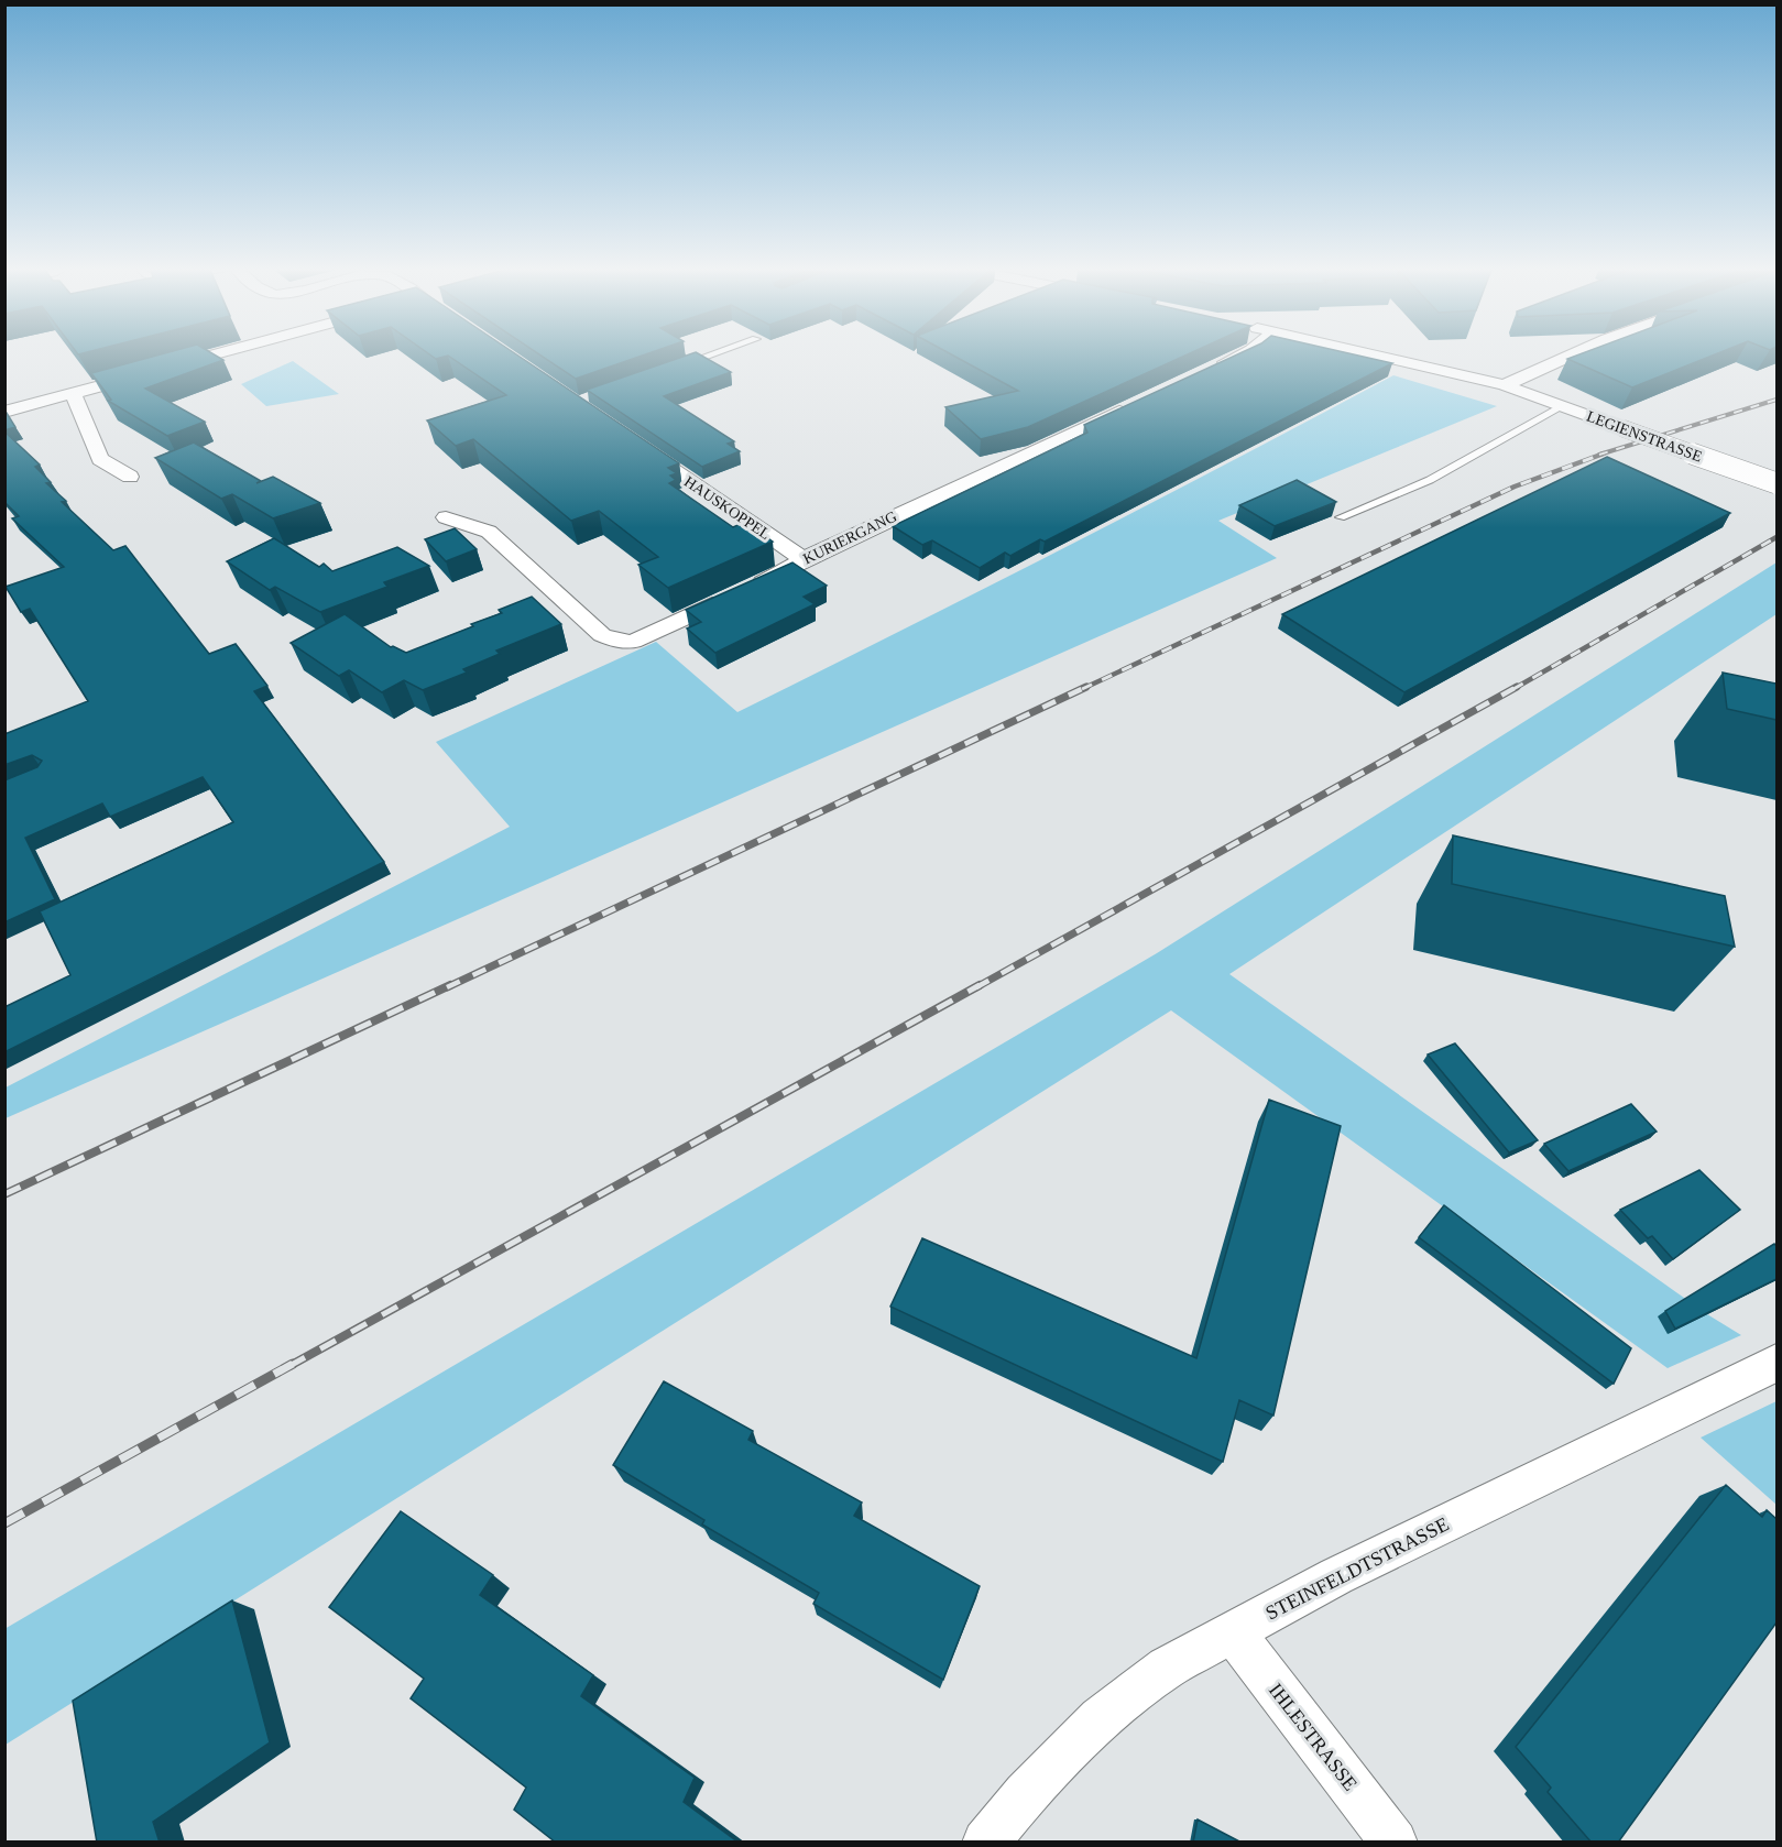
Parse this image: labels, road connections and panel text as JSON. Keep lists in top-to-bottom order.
{
  "streets": {
    "street": [
      "LEGIENSTRASSE",
      "HAUSKOPPEL",
      "KURIERGANG",
      "STEINFELDTSTRASSE",
      "IHLESTRASSE"
    ]
  },
  "crossings": [
    ["HAUSKOPPEL", "KURIERGANG"],
    ["STEINFELDTSTRASSE", "IHLESTRASSE"]
  ]
}
